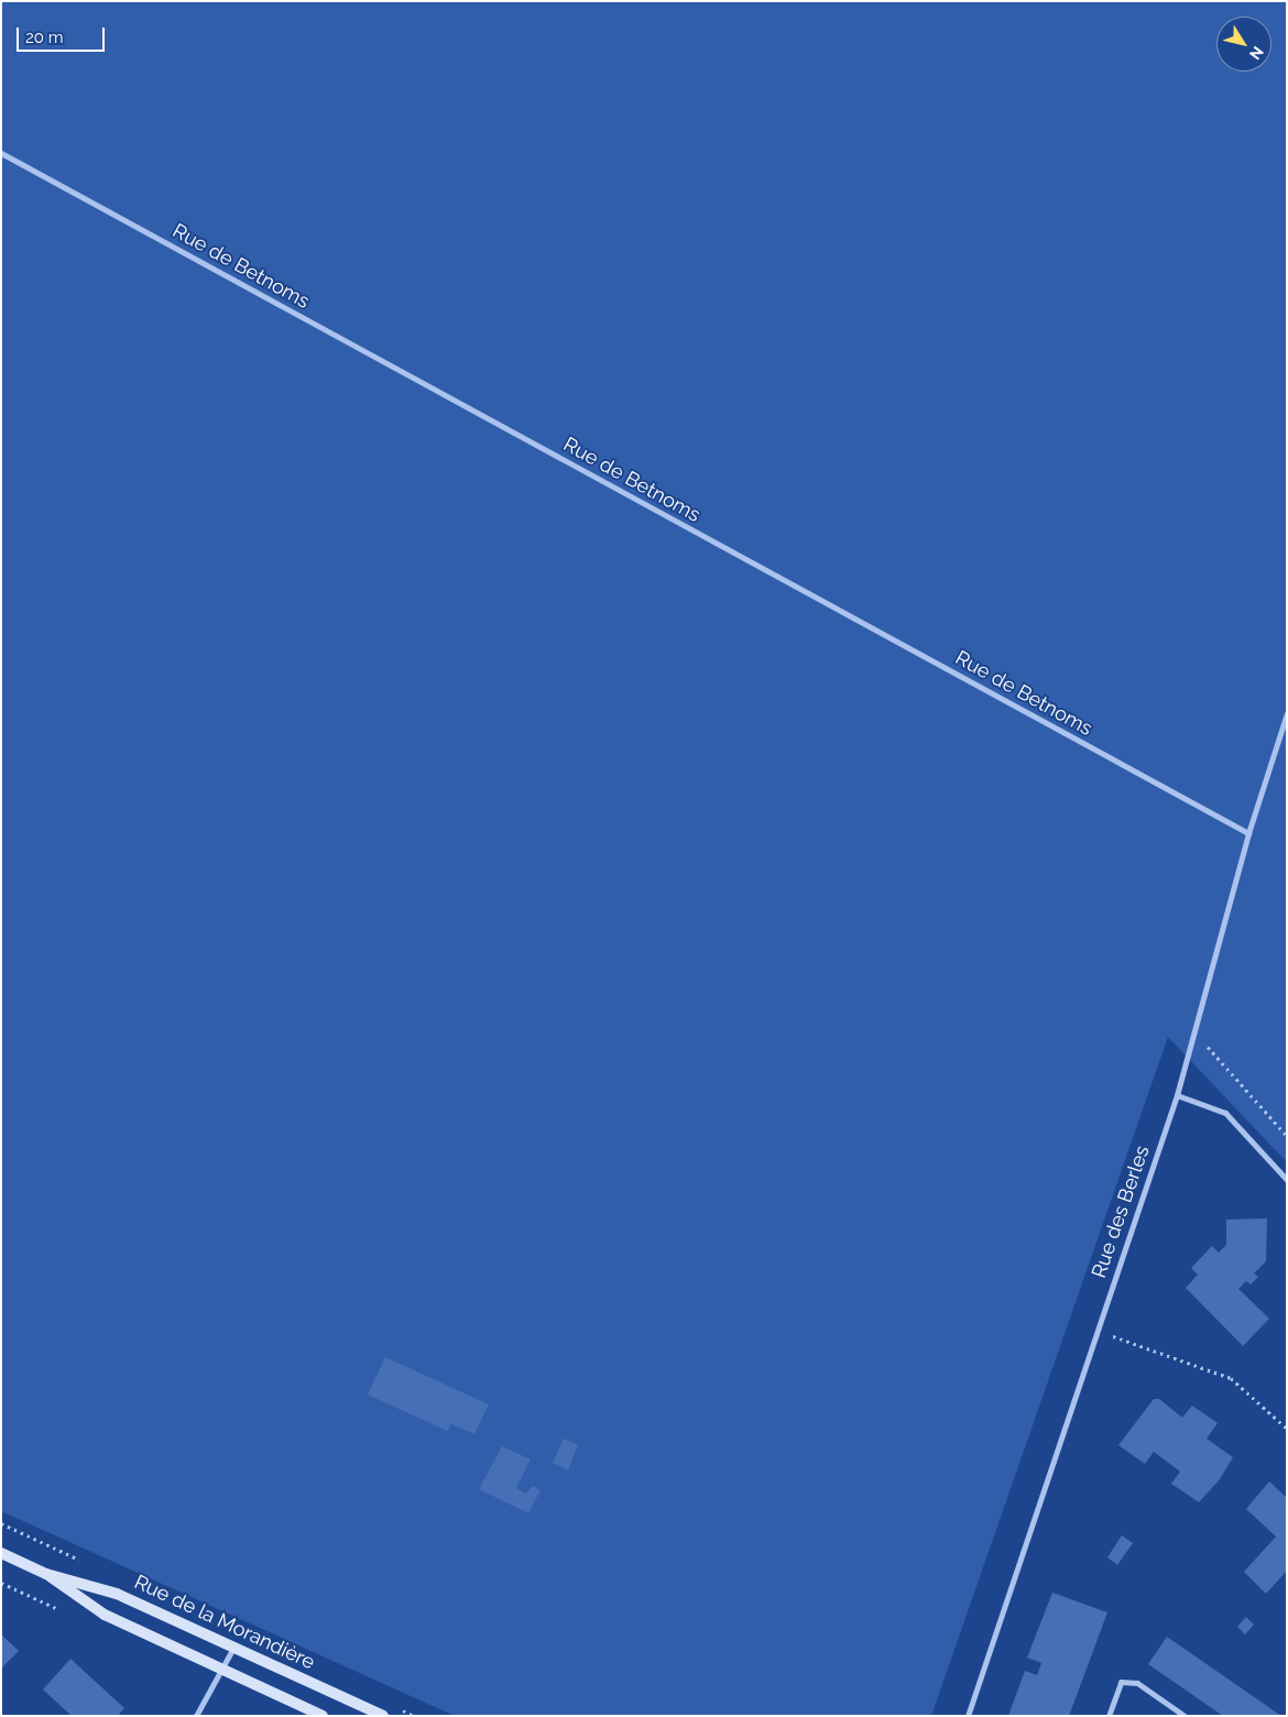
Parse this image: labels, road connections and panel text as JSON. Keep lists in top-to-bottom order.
{
  "streets": {
    "street": ["Rue de Betnoms", "Rue des Berles", "Rue de la Morandière"]
  },
  "crossings": [
    ["Rue de Betnoms", "Rue des Berles"]
  ],
  "scale_bar": "20 m",
  "north": "bottom right"
}
